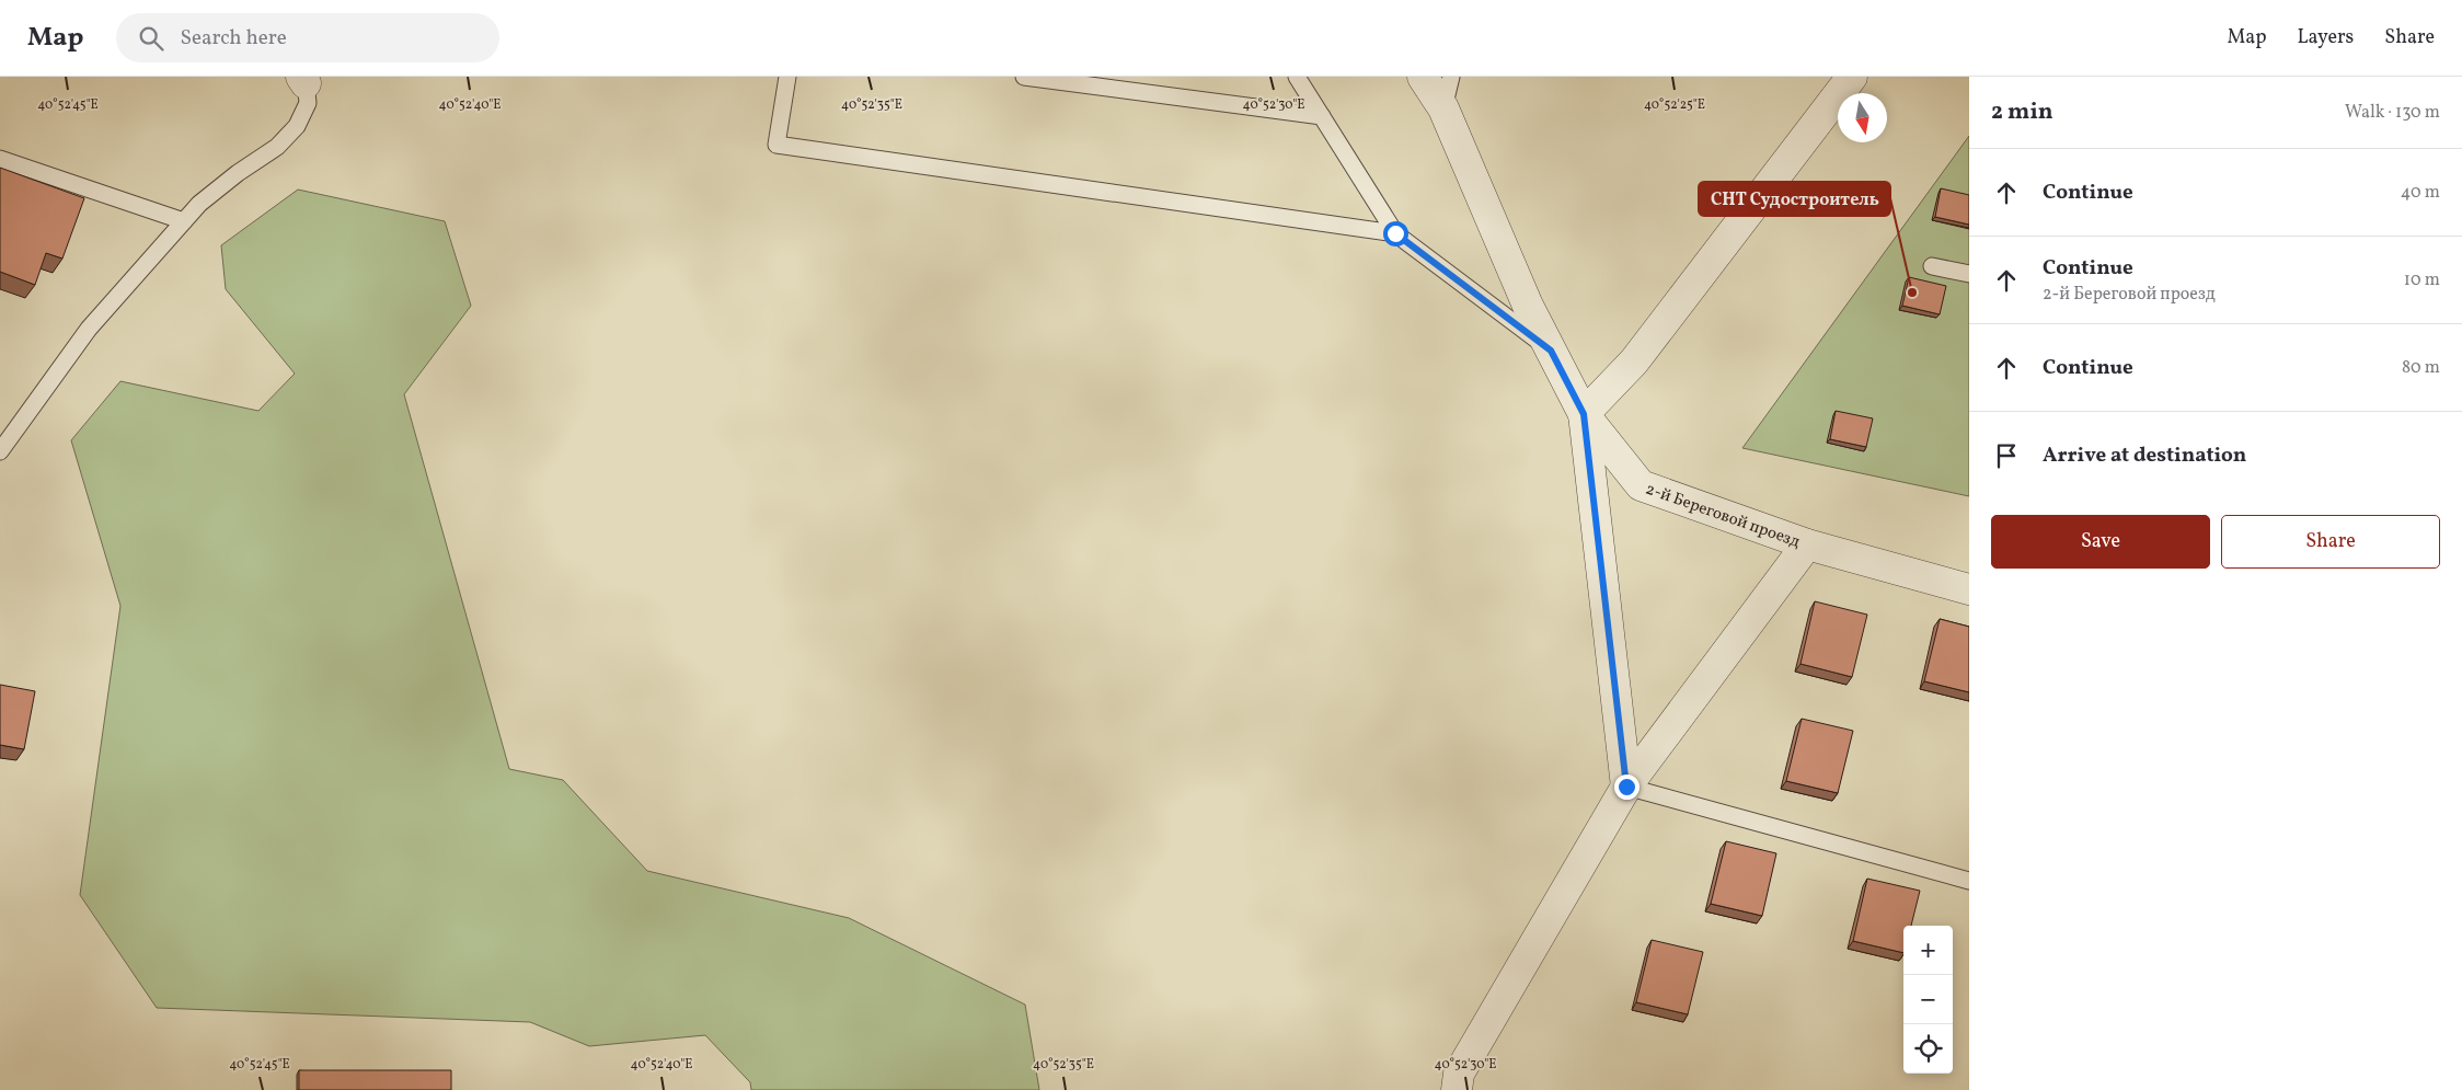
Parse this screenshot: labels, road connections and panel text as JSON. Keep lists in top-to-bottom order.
{
  "streets": {
    "street": ["2-й Береговой проезд"]
  },
  "places": ["СНТ Судостроитель"],
  "north": "bottom",
  "page": {
    "header": "Map",
    "search": "Search here",
    "nav": ["Map", "Layers", "Share"],
    "heading": ["2 min", "Walk · 130 m"],
    "list": [
      ["Continue", "40 m"],
      ["Continue", "2-й Береговой проезд", "10 m"],
      ["Continue", "80 m"],
      "Arrive at destination"
    ],
    "buttons": ["Save", "Share"],
    "map_buttons": ["+", "−"]
  },
  "coordinates": [
    "40°52'45\"E",
    "40°52'40\"E",
    "40°52'35\"E",
    "40°52'30\"E",
    "40°52'25\"E"
  ]
}
